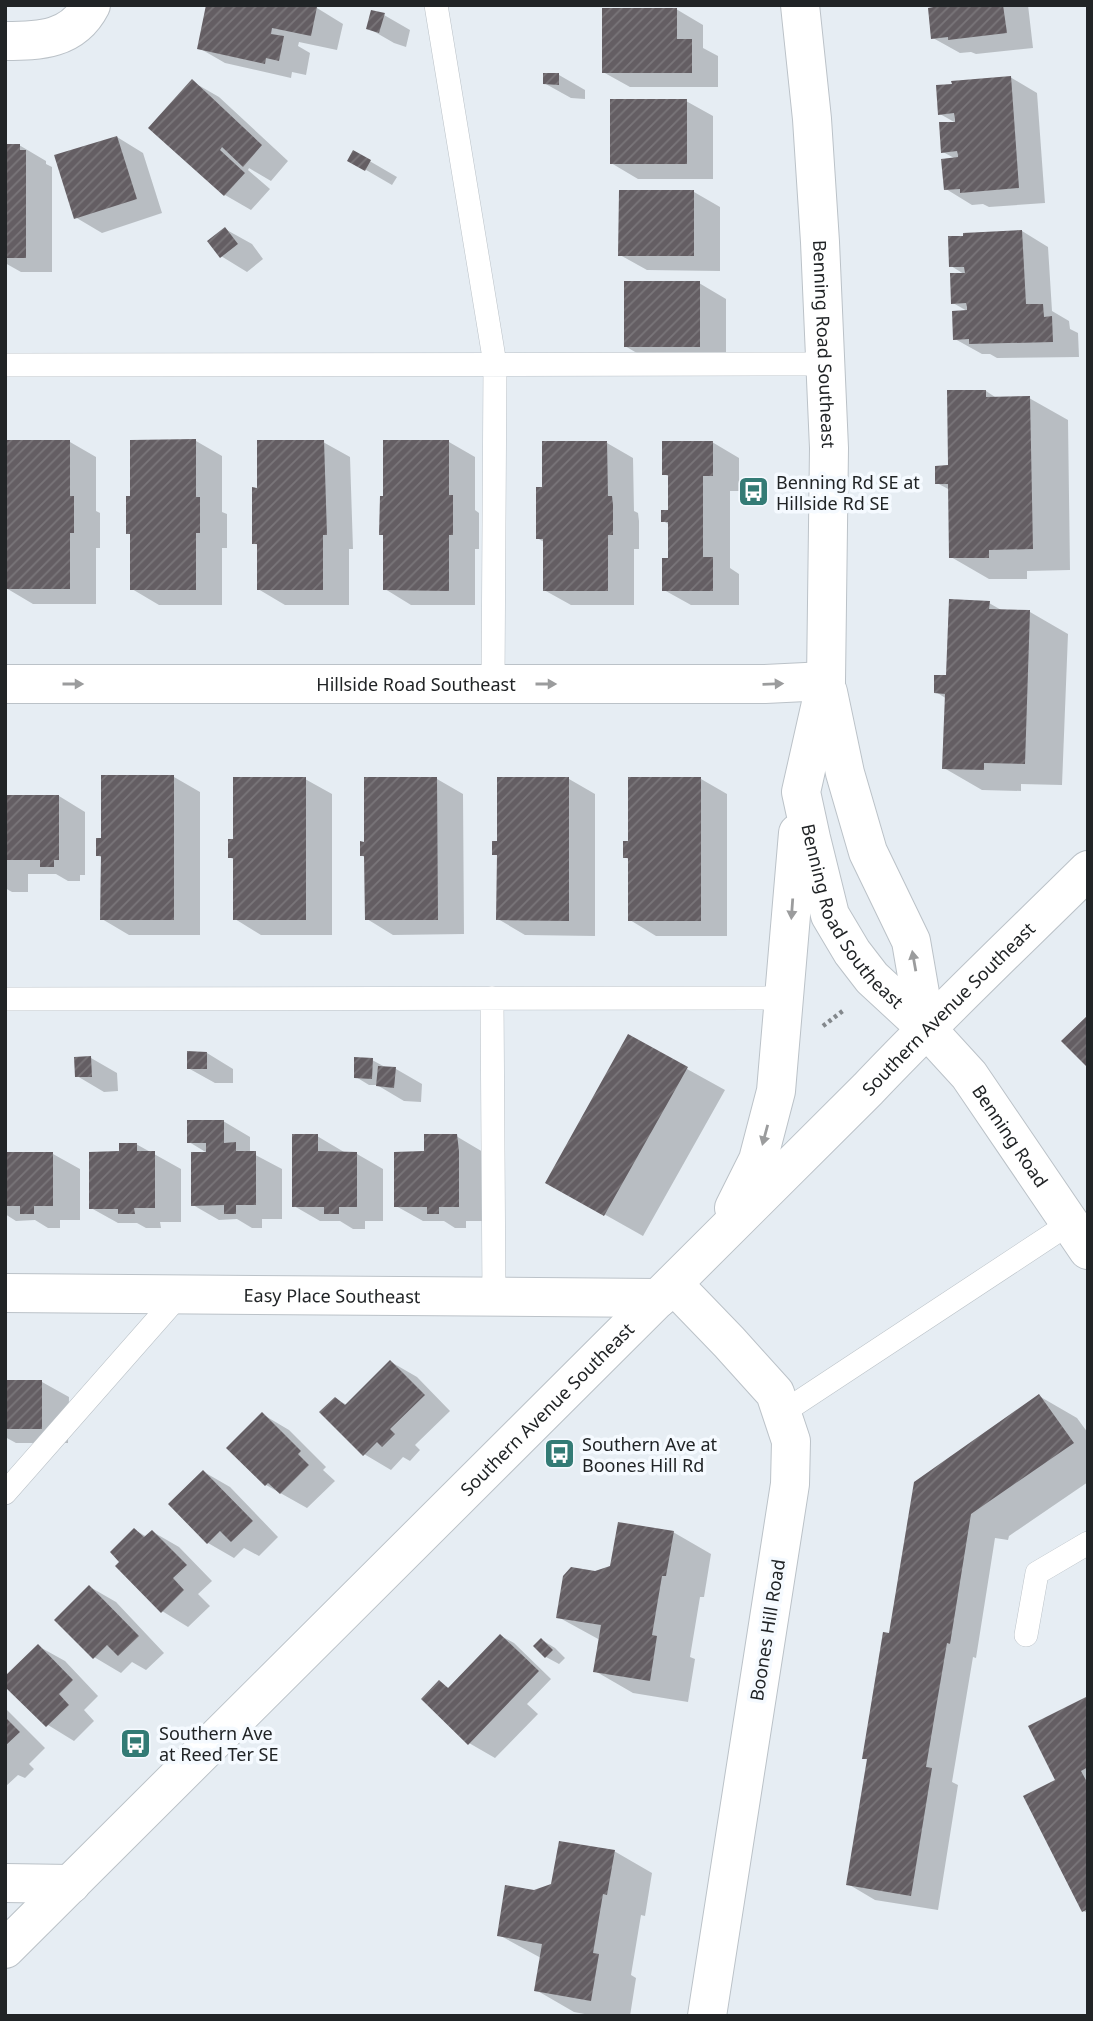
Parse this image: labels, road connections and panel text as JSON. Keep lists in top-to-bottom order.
{
  "streets": {
    "main road": [
      "Benning Road Southeast",
      "Hillside Road Southeast",
      "Southern Avenue Southeast",
      "Benning Road",
      "Easy Place Southeast",
      "Boones Hill Road"
    ]
  },
  "crossings": [
    ["Benning Road Southeast", "Hillside Road Southeast"],
    ["Benning Road Southeast", "Southern Avenue Southeast"],
    ["Benning Road Southeast", "Benning Road"],
    ["Southern Avenue Southeast", "Benning Road"],
    ["Southern Avenue Southeast", "Easy Place Southeast"],
    ["Southern Avenue Southeast", "Boones Hill Road"],
    ["Easy Place Southeast", "Boones Hill Road"]
  ],
  "one_way": ["Hillside Road Southeast"],
  "places": {
    "bus stop": ["Benning Rd SE at Hillside Rd SE", "Southern Ave at Boones Hill Rd", "Southern Ave at Reed Ter SE"]
  }
}
